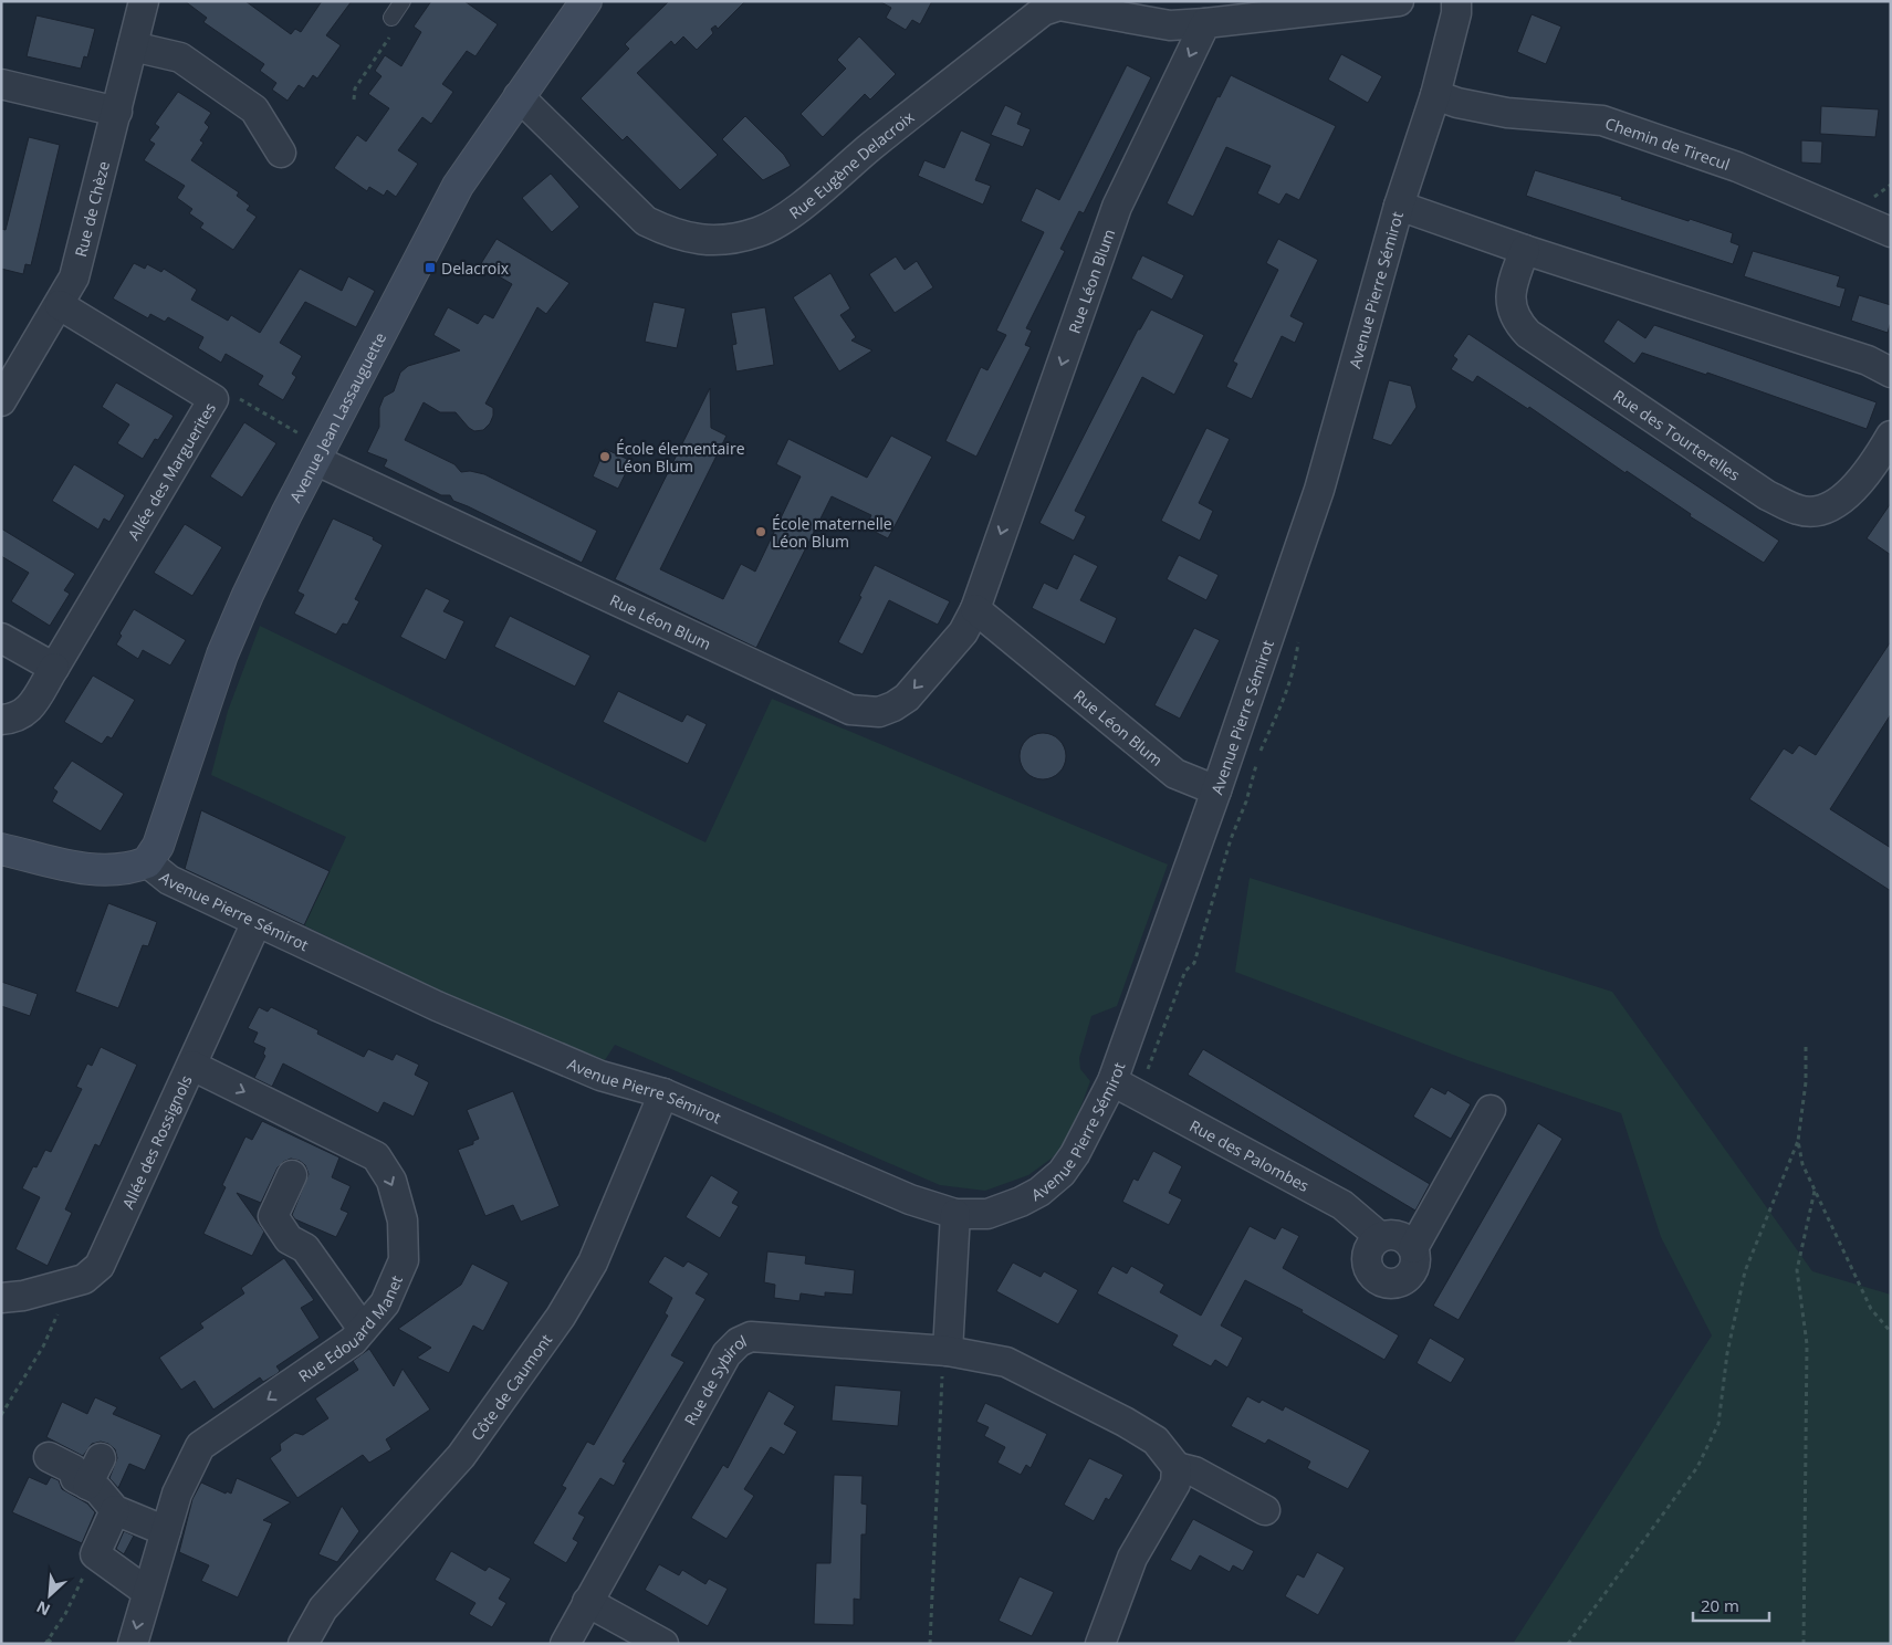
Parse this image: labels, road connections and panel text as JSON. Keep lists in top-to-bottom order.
{
  "streets": {
    "street": [
      "Chemin de Tirecul",
      "Rue Eugène Delacroix",
      "Rue de Chèze",
      "Rue Léon Blum",
      "Avenue Pierre Sémirot",
      "Avenue Jean Lassauguette",
      "Rue des Tourterelles",
      "Allée des Marguerites",
      "Allée des Rossignols",
      "Rue des Palombes",
      "Rue Edouard Manet",
      "Rue de Sybirol",
      "Côte de Caumont"
    ]
  },
  "crossings": [
    ["Chemin de Tirecul", "Avenue Pierre Sémirot"],
    ["Rue Eugène Delacroix", "Rue Léon Blum"],
    ["Rue Eugène Delacroix", "Avenue Jean Lassauguette"],
    ["Rue de Chèze", "Allée des Marguerites"],
    ["Rue Léon Blum", "Avenue Pierre Sémirot"],
    ["Rue Léon Blum", "Avenue Jean Lassauguette"],
    ["Avenue Pierre Sémirot", "Avenue Jean Lassauguette"],
    ["Avenue Pierre Sémirot", "Allée des Rossignols"],
    ["Avenue Pierre Sémirot", "Rue des Palombes"],
    ["Avenue Pierre Sémirot", "Côte de Caumont"],
    ["Allée des Rossignols", "Rue Edouard Manet"]
  ],
  "places": {
    "transit": ["Delacroix"],
    "other": ["École élementaire Léon Blum", "École maternelle Léon Blum"]
  },
  "scale_bar": "20 m",
  "north": "bottom left"
}
